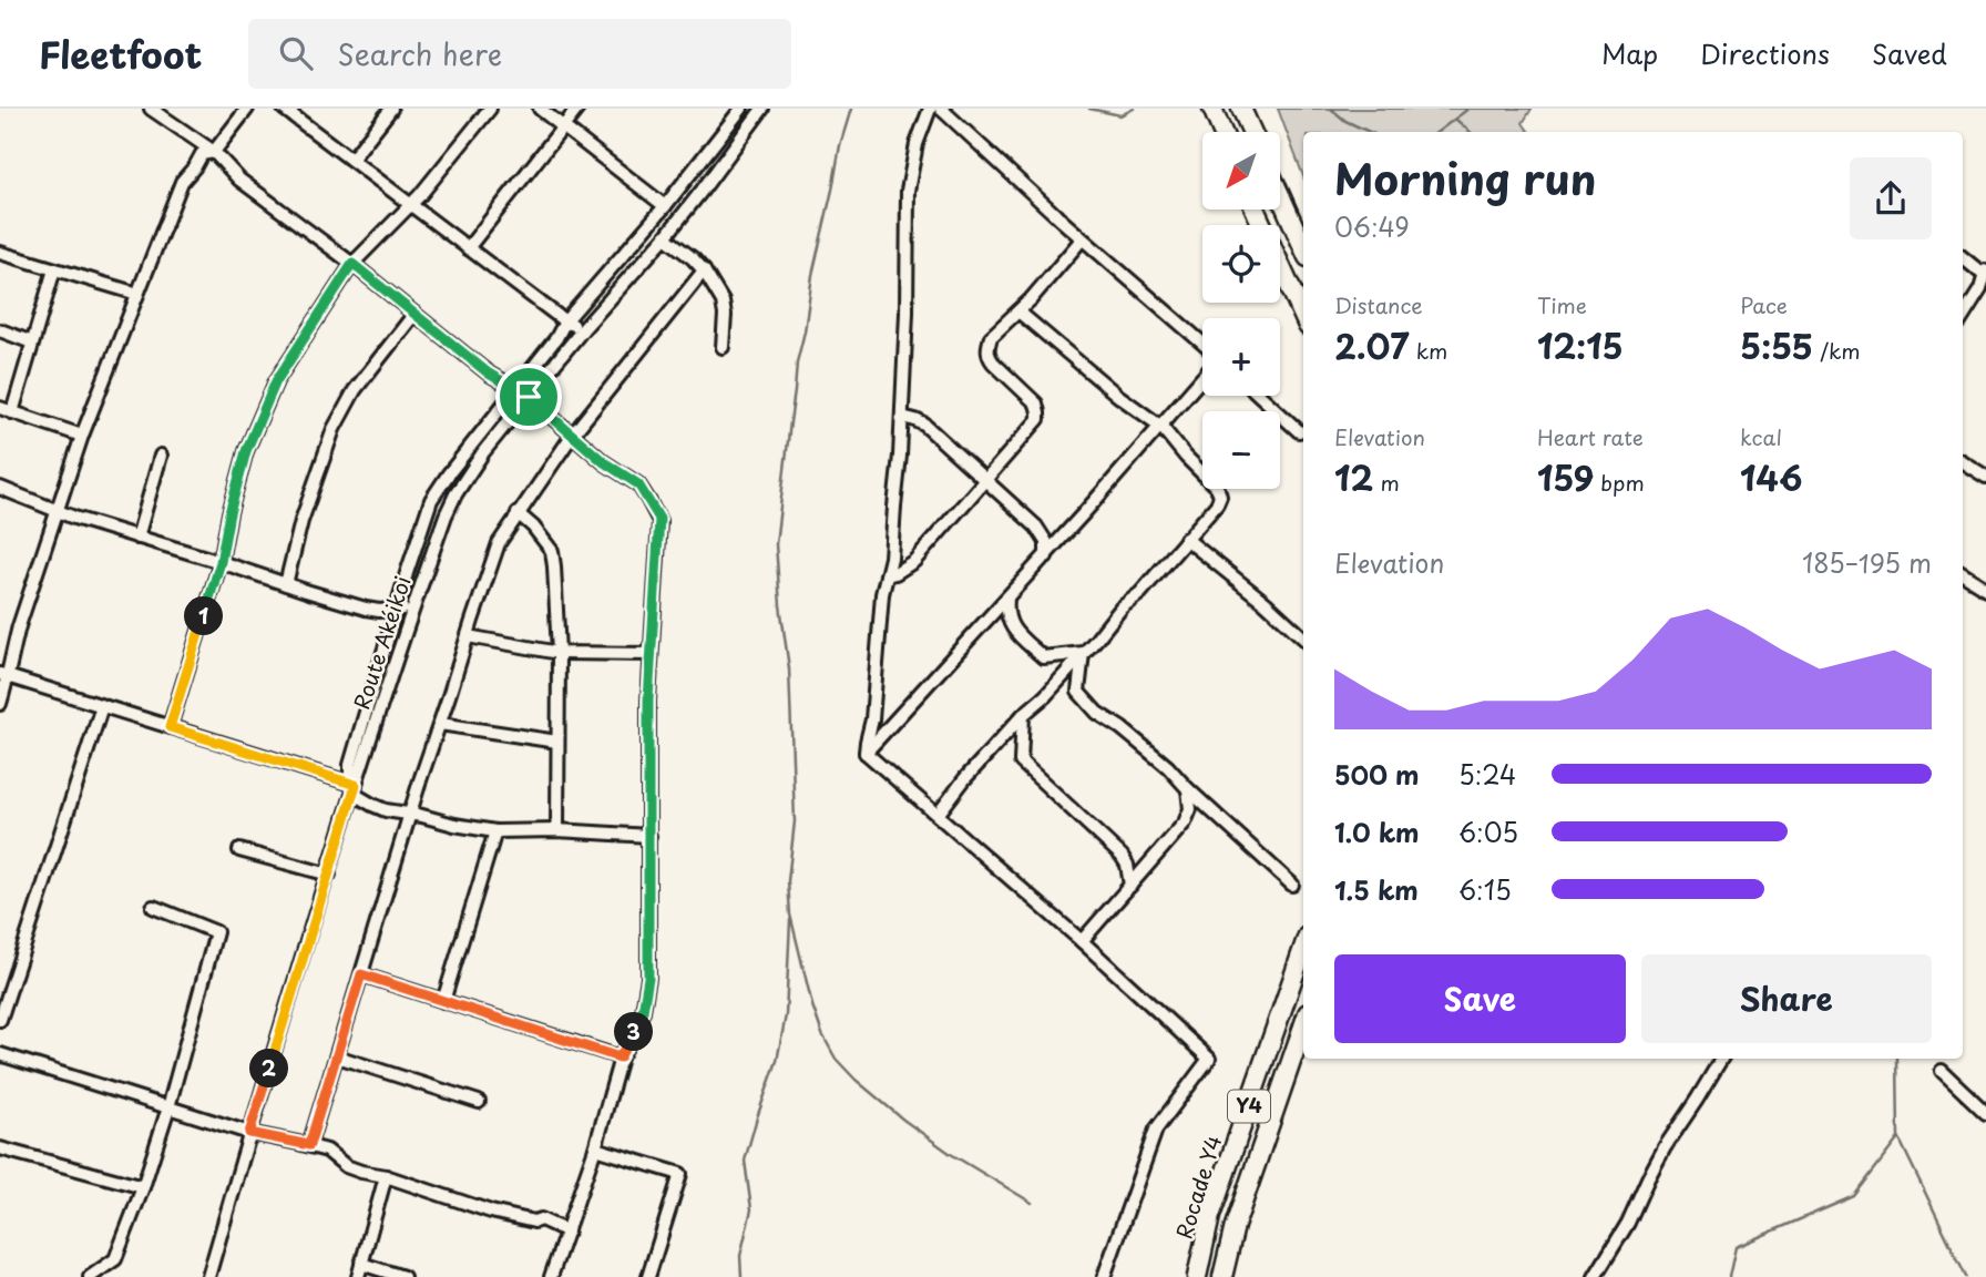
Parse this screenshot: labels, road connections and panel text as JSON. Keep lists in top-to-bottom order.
{
  "streets": {
    "highway": ["Y4", "Rocade Y4"],
    "street": ["Route Akéikoi"]
  },
  "north": "bottom left",
  "page": {
    "header": "Fleetfoot",
    "search": "Search here",
    "nav": ["Map", "Directions", "Saved"],
    "map_buttons": ["+", "−"],
    "heading": ["Morning run", "06:49"],
    "stats": [
      ["Distance", "2.07 km"],
      ["Time", "12:15"],
      ["Pace", "5:55 /km"],
      ["Elevation", "12 m"],
      ["Heart rate", "159 bpm"],
      ["kcal", "146"]
    ],
    "chart": ["Elevation", "185–195 m"],
    "pins": ["1", "3", "2"],
    "list": [
      {
        "name": "500 m",
        "note": "5:24"
      },
      {
        "name": "1.0 km",
        "note": "6:05"
      },
      {
        "name": "1.5 km",
        "note": "6:15"
      }
    ],
    "buttons": ["Save", "Share"]
  }
}
